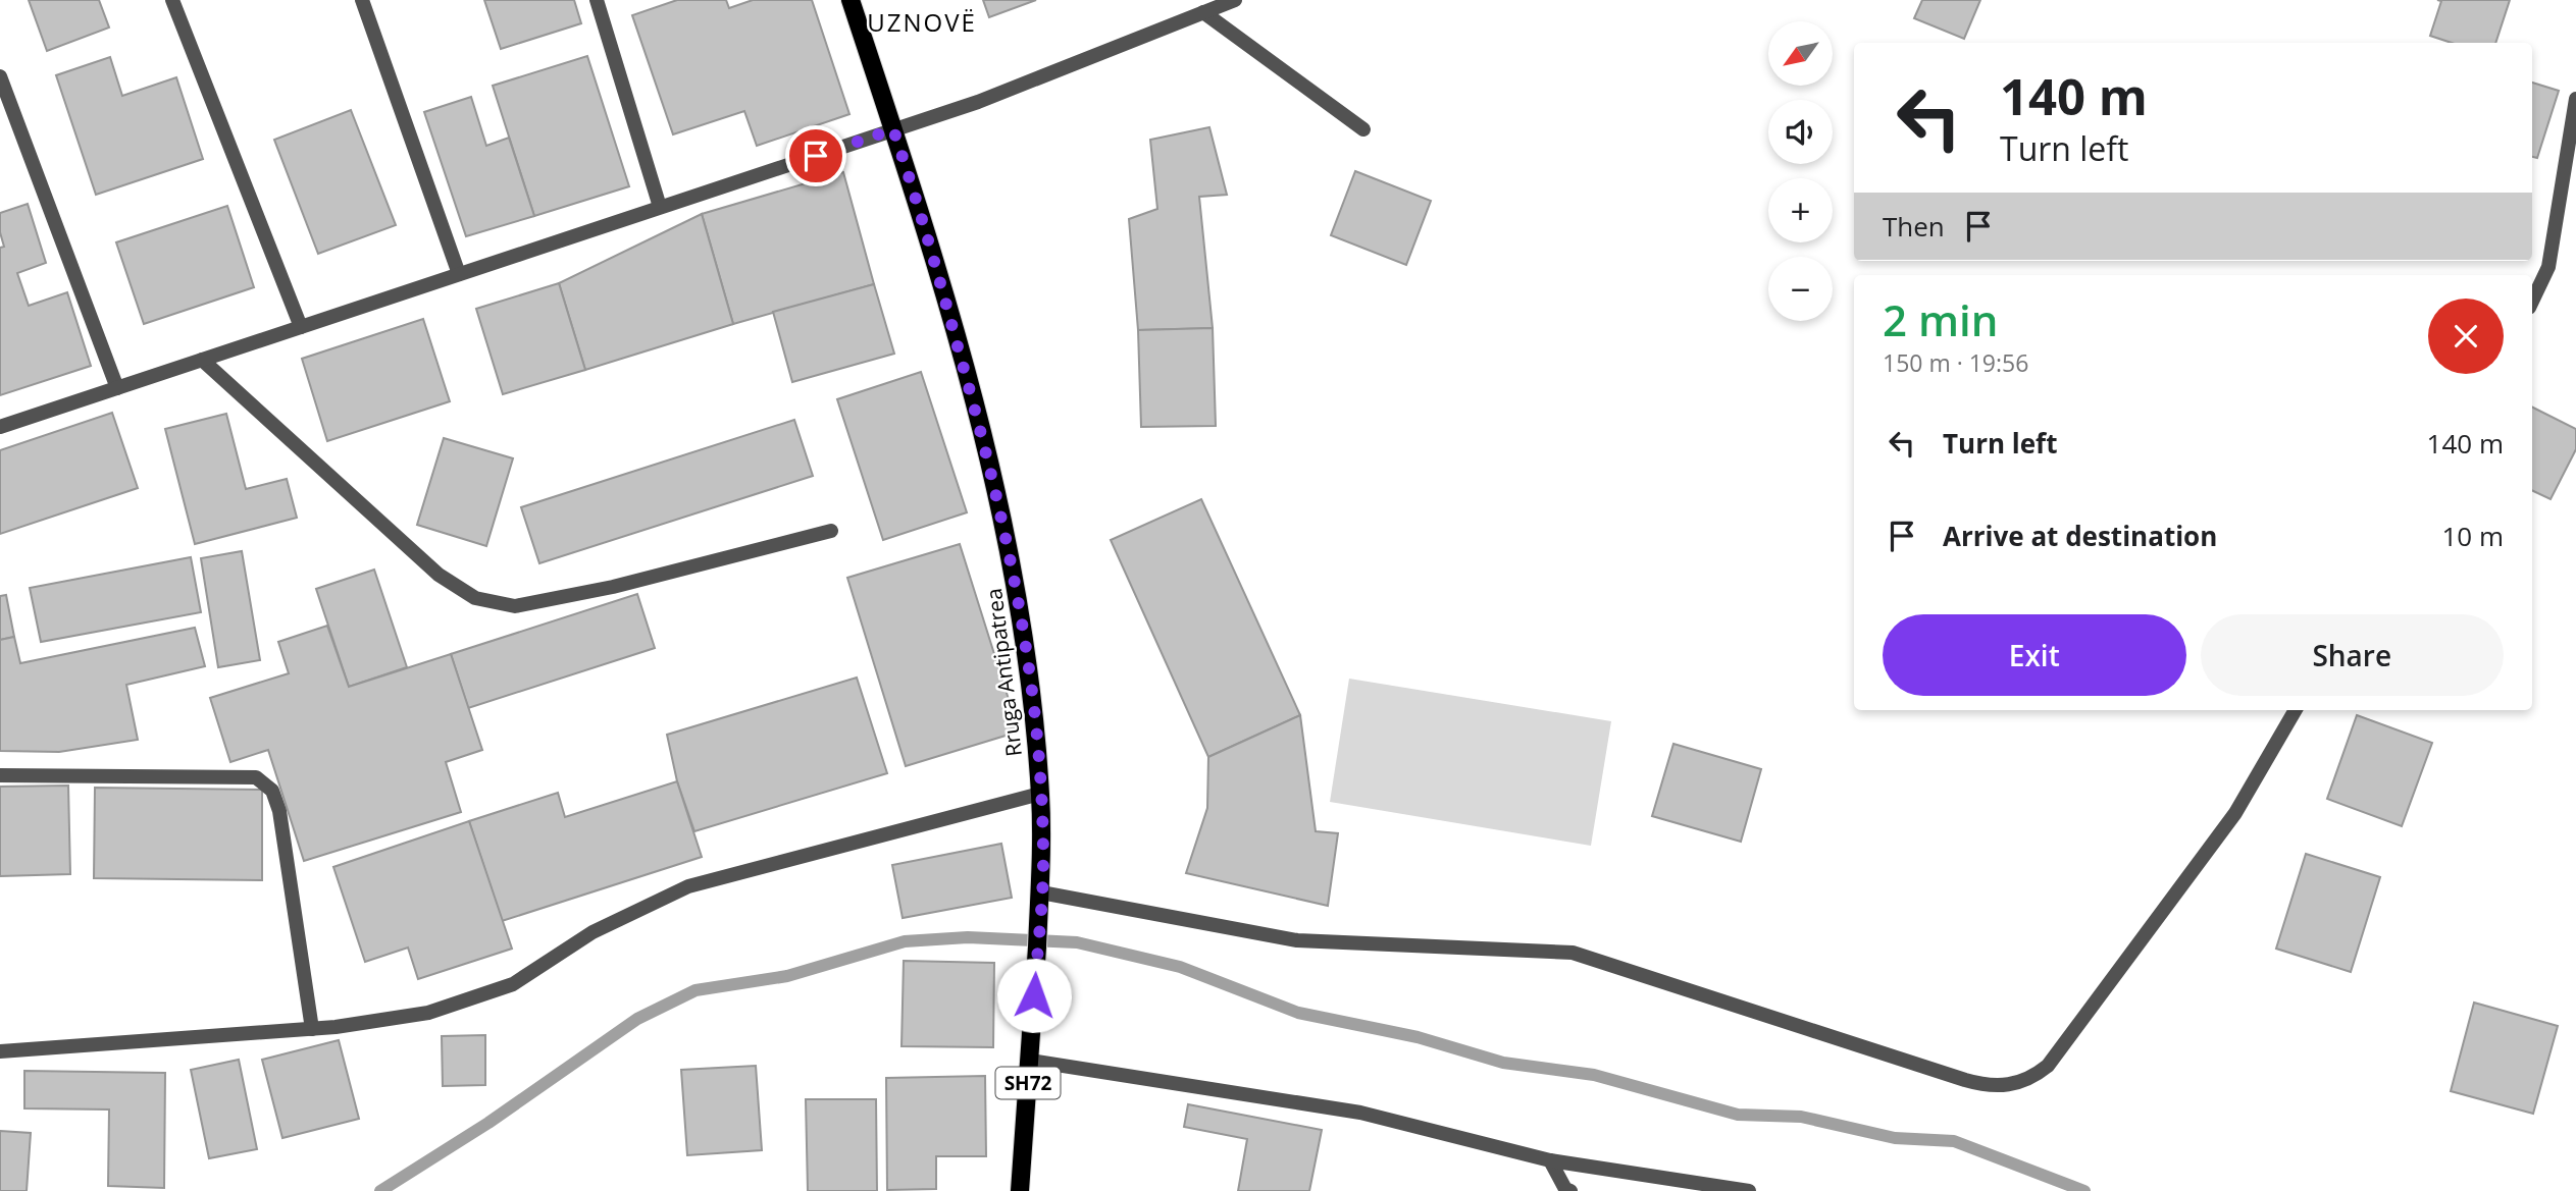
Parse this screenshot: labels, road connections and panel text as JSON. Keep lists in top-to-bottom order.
{
  "streets": {
    "main road": ["Rruga Antipatrea", "SH72"]
  },
  "districts": ["UZNOVË"],
  "north": "bottom left",
  "page": {
    "map_buttons": ["+", "−"],
    "turn": ["140 m", "Turn left"],
    "then": "Then",
    "heading": ["2 min", "150 m · 19:56"],
    "list": [
      {
        "name": "Turn left",
        "value": "140 m"
      },
      {
        "name": "Arrive at destination",
        "value": "10 m"
      }
    ],
    "buttons": ["Exit", "Share"]
  }
}
